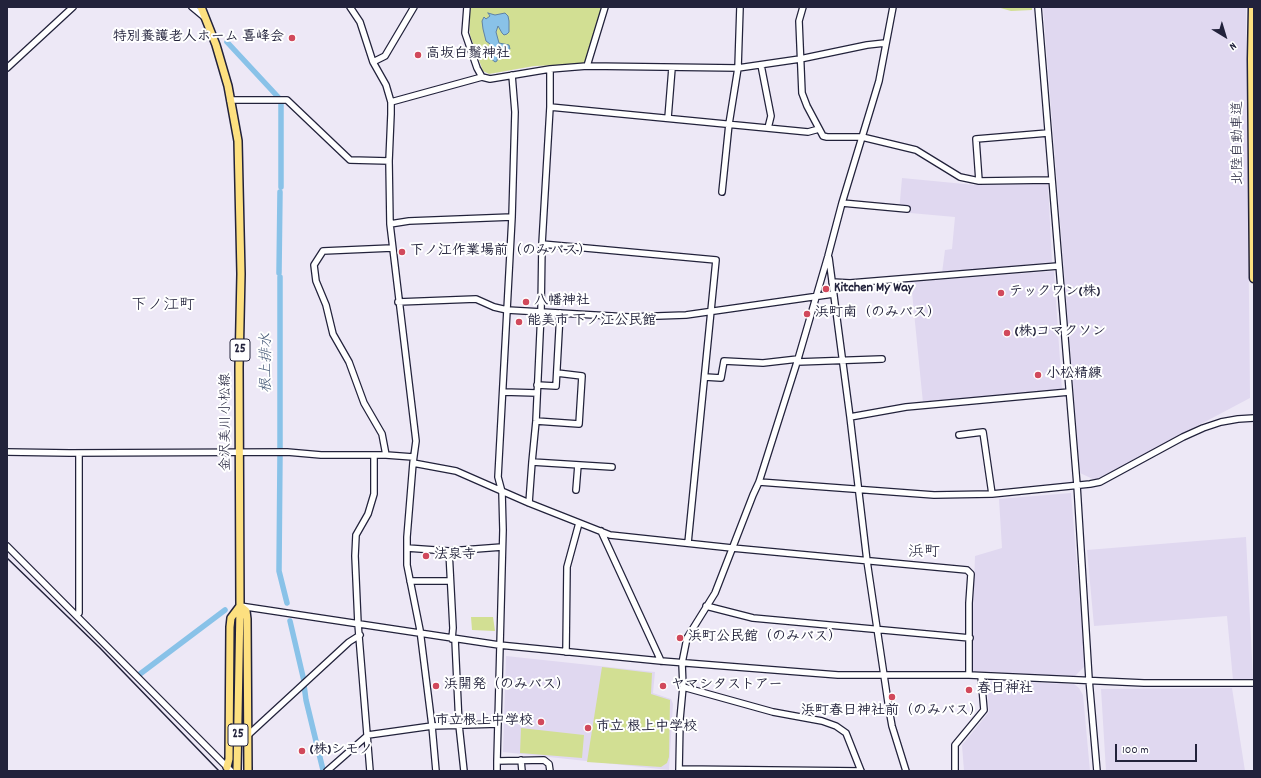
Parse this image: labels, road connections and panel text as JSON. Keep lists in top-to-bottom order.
{
  "streets": {
    "highway": ["北陸自動車道"],
    "main road": ["25", "金沢美川小松線"]
  },
  "districts": ["下ノ江町", "浜町"],
  "water": ["根上排水"],
  "places": [
    "特別養護老人ホーム 喜峰会",
    "高坂白鬚神社",
    "下ノ江作業場前（のみバス）",
    "Kitchen My Way",
    "テックワン(株)",
    "八幡神社",
    "浜町南（のみバス）",
    "能美市 下ノ江公民館",
    "(株)コマクソン",
    "小松精練",
    "法泉寺",
    "浜町公民館（のみバス）",
    "浜開発（のみバス）",
    "ヤマシタストアー",
    "春日神社",
    "浜町春日神社前（のみバス）",
    "市立根上中学校",
    "市立 根上中学校",
    "(株)シモノ"
  ],
  "scale_bar": "100 m",
  "north": "bottom right"
}
